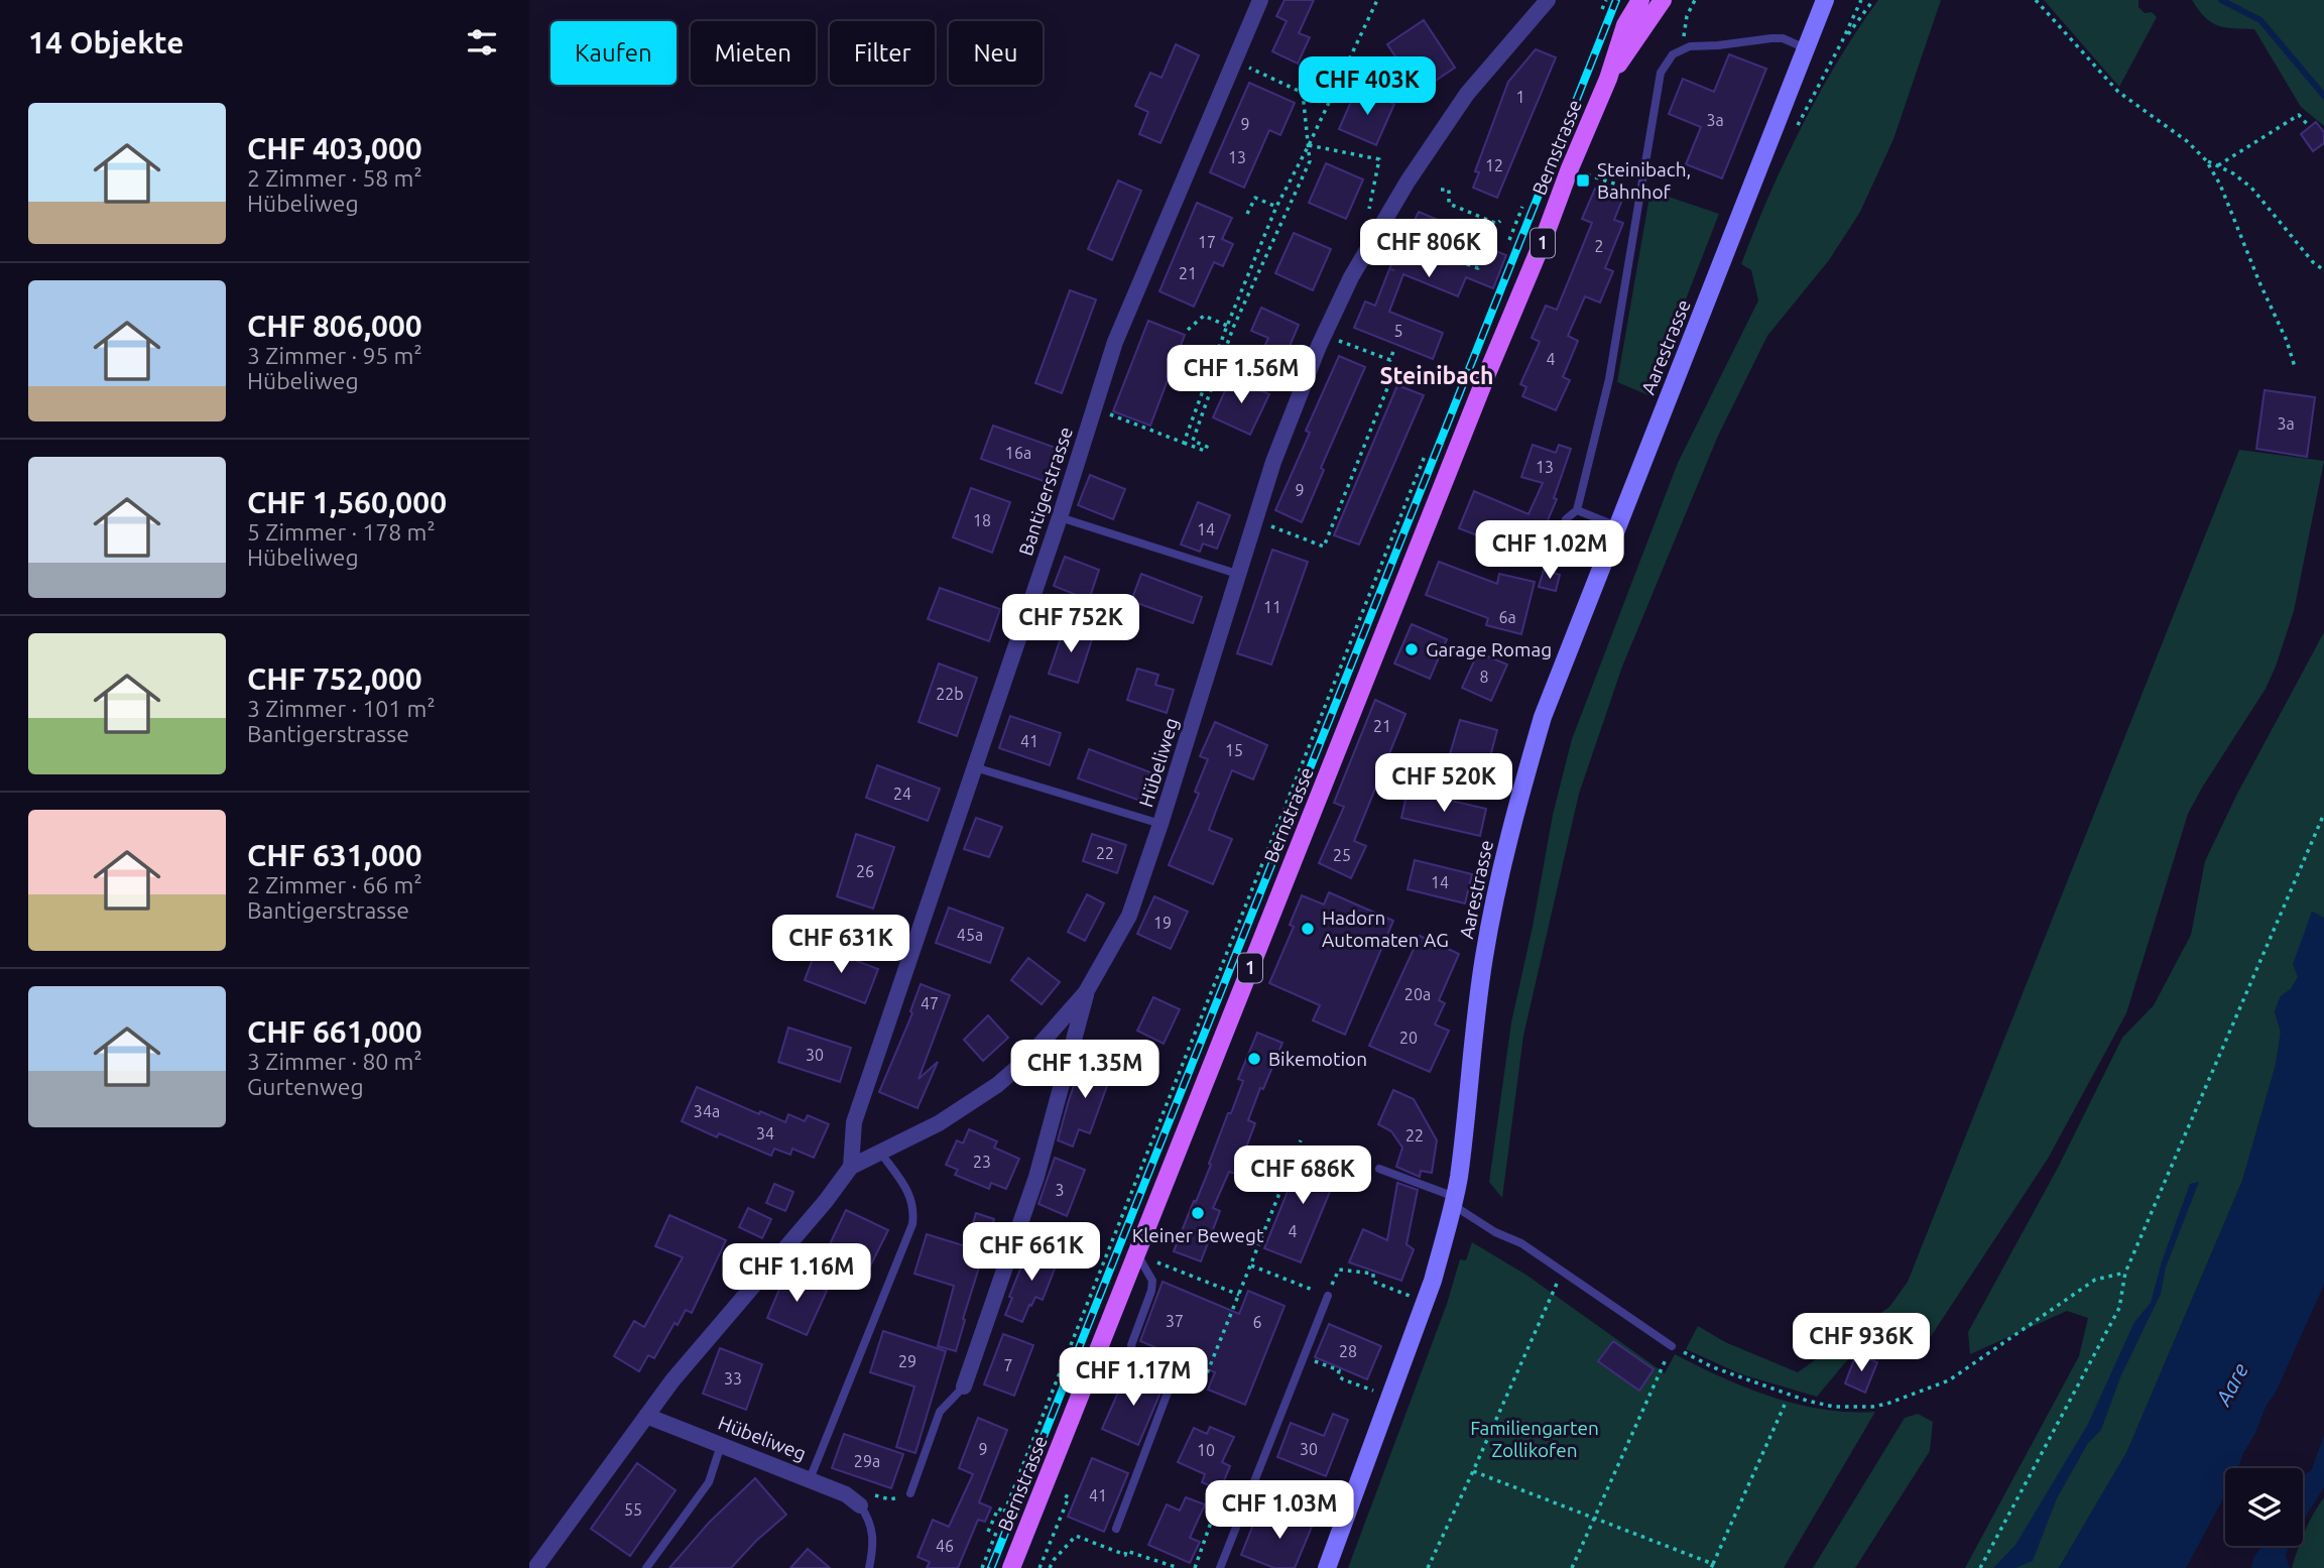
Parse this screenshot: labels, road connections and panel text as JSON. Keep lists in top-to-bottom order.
{
  "streets": {
    "main road": ["Bernstrasse", "1"],
    "street": ["Aarestrasse", "Bantigerstrasse", "Hübeliweg"]
  },
  "crossings": [
    ["Bantigerstrasse", "Hübeliweg"]
  ],
  "districts": ["Steinibach"],
  "water": ["Aare"],
  "parks": ["Familiengarten Zollikofen"],
  "places": {
    "transit": ["Steinibach, Bahnhof"],
    "other": [
      "Garage Romag",
      "Hadorn Automaten AG",
      "Bikemotion",
      "Kleiner Bewegt"
    ]
  },
  "house_numbers": [
    "1",
    "3a",
    "9",
    "13",
    "12",
    "17",
    "2",
    "21",
    "5",
    "4",
    "3a",
    "16a",
    "13",
    "9",
    "18",
    "14",
    "11",
    "6a",
    "8",
    "22b",
    "21",
    "41",
    "15",
    "24",
    "22",
    "25",
    "26",
    "14",
    "19",
    "45a",
    "20a",
    "47",
    "20",
    "30",
    "34a",
    "34",
    "22",
    "23",
    "3",
    "4",
    "37",
    "6",
    "28",
    "29",
    "7",
    "33",
    "9",
    "30",
    "10",
    "29a",
    "41",
    "55",
    "46"
  ],
  "page": {
    "heading": "14 Objekte",
    "chip": [
      "Kaufen",
      "Mieten",
      "Filter",
      "Neu"
    ],
    "price": [
      "CHF 403K",
      "CHF 806K",
      "CHF 1.56M",
      "CHF 1.02M",
      "CHF 752K",
      "CHF 520K",
      "CHF 631K",
      "CHF 1.35M",
      "CHF 686K",
      "CHF 661K",
      "CHF 1.16M",
      "CHF 936K",
      "CHF 1.17M",
      "CHF 1.03M"
    ],
    "list": [
      {
        "name": "CHF 403,000",
        "note": "2 Zimmer · 58 m² · Hübeliweg"
      },
      {
        "name": "CHF 806,000",
        "note": "3 Zimmer · 95 m² · Hübeliweg"
      },
      {
        "name": "CHF 1,560,000",
        "note": "5 Zimmer · 178 m² · Hübeliweg"
      },
      {
        "name": "CHF 752,000",
        "note": "3 Zimmer · 101 m² · Bantigerstrasse"
      },
      {
        "name": "CHF 631,000",
        "note": "2 Zimmer · 66 m² · Bantigerstrasse"
      },
      {
        "name": "CHF 661,000",
        "note": "3 Zimmer · 80 m² · Gurtenweg"
      }
    ]
  }
}
